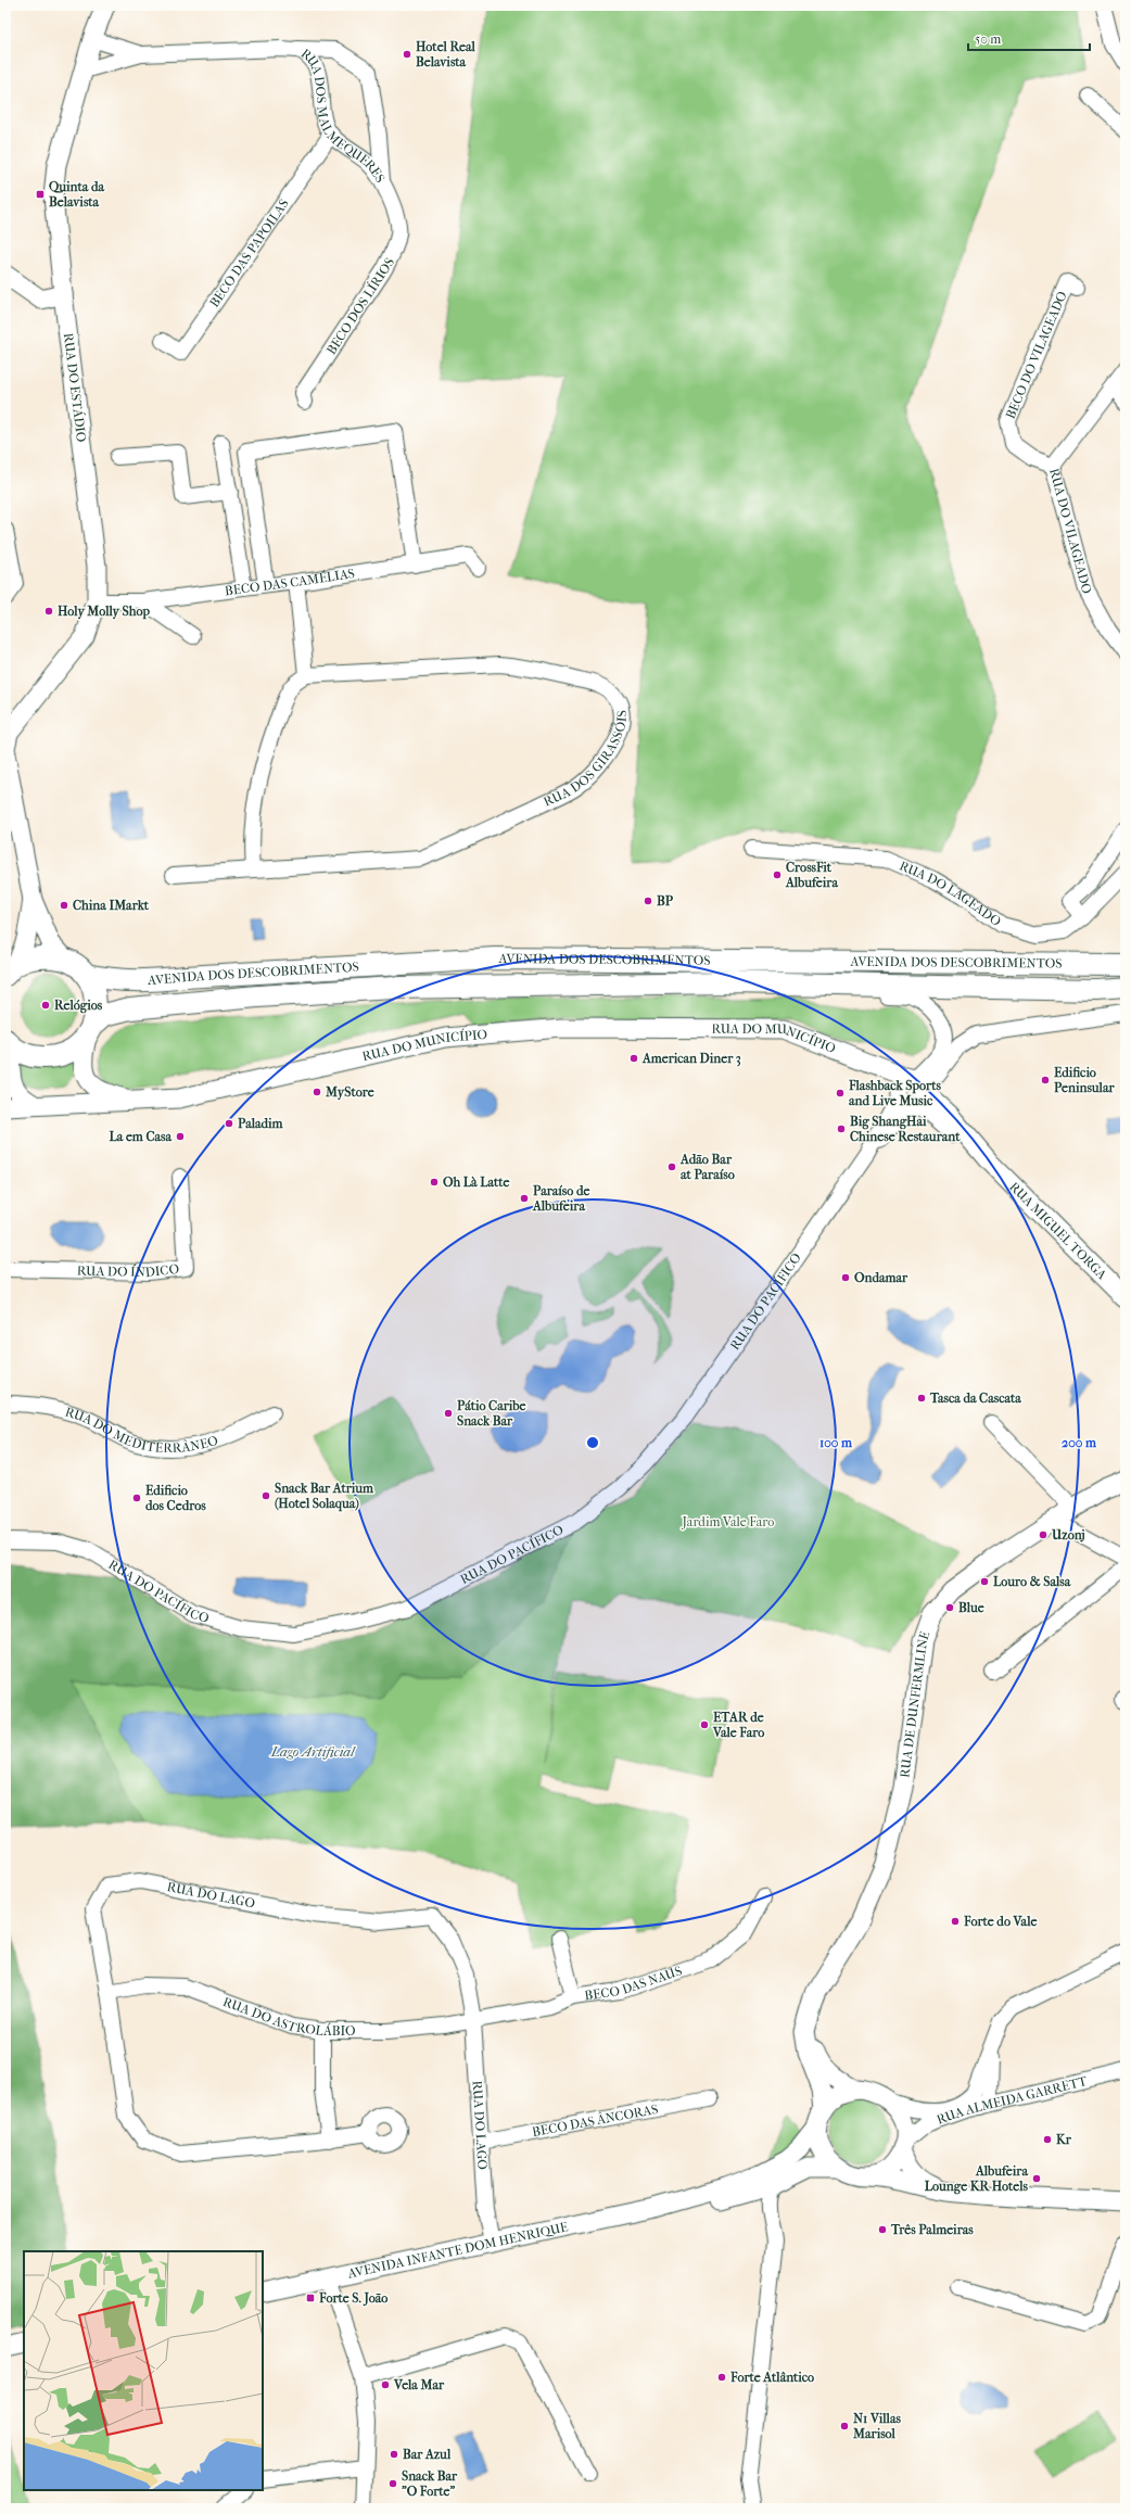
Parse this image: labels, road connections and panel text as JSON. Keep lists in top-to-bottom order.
{
  "streets": {
    "main road": ["AVENIDA DOS DESCOBRIMENTOS"],
    "street": [
      "RUA DOS MALMEQUERES",
      "BECO DAS PAPOILAS",
      "BECO DOS LÍRIOS",
      "BECO DO VILAGEADO",
      "RUA DO ESTÁDIO",
      "RUA DO VILAGEADO",
      "BECO DAS CAMÉLIAS",
      "RUA DOS GIRASSÓIS",
      "RUA DO LAGEADO",
      "RUA DO MUNICÍPIO",
      "RUA MIGUEL TORGA",
      "RUA DO ÍNDICO",
      "RUA DO PACÍFICO",
      "RUA DO MEDITERRÂNEO",
      "RUA DE DUNFERMLINE",
      "RUA DO LAGO",
      "BECO DAS NAUS",
      "RUA DO ASTROLÁBIO",
      "RUA ALMEIDA GARRETT",
      "BECO DAS ÂNCORAS",
      "AVENIDA INFANTE DOM HENRIQUE"
    ]
  },
  "crossings": [
    ["RUA DOS MALMEQUERES", "BECO DAS PAPOILAS"],
    ["RUA DOS MALMEQUERES", "BECO DOS LÍRIOS"],
    ["BECO DO VILAGEADO", "RUA DO VILAGEADO"],
    ["RUA DO ESTÁDIO", "BECO DAS CAMÉLIAS"],
    ["RUA DO MUNICÍPIO", "RUA MIGUEL TORGA"],
    ["RUA DO MUNICÍPIO", "RUA DO PACÍFICO"],
    ["RUA MIGUEL TORGA", "RUA DO PACÍFICO"],
    ["RUA DE DUNFERMLINE", "RUA ALMEIDA GARRETT"],
    ["RUA DO LAGO", "BECO DAS NAUS"],
    ["RUA DO LAGO", "RUA DO ASTROLÁBIO"],
    ["RUA DO LAGO", "BECO DAS ÂNCORAS"],
    ["RUA DO LAGO", "AVENIDA INFANTE DOM HENRIQUE"],
    ["BECO DAS NAUS", "RUA DO ASTROLÁBIO"]
  ],
  "water": ["Lago Artificial"],
  "parks": ["Jardim Vale Faro"],
  "places": {
    "other": [
      "Hotel Real Belavista",
      "Holy Molly Shop",
      "CrossFit Albufeira",
      "BP",
      "China IMarkt",
      "Relógios",
      "American Diner 3",
      "Edificio Peninsular",
      "MyStore",
      "Flashback Sports and Live Music",
      "Paladim",
      "Big ShangHai Chinese Restaurant",
      "La em Casa",
      "Adão Bar at Paraíso",
      "Oh Là Latte",
      "Paraíso de Albufeira",
      "Ondamar",
      "Tasca da Cascata",
      "Pátio Caribe Snack Bar",
      "Snack Bar Atrium (Hotel Solaqua)",
      "Edificio dos Cedros",
      "Uzonj",
      "Louro & Salsa",
      "Blue",
      "ETAR de Vale Faro",
      "Forte do Vale",
      "Kr",
      "Albufeira Lounge KR Hotels",
      "Três Palmeiras",
      "Forte Atlântico",
      "Vela Mar",
      "N1 Villas Marisol",
      "Bar Azul",
      "Snack Bar \"O Forte\""
    ],
    "transit": ["Quinta da Belavista", "Forte S. João"]
  },
  "scale_bar": "50 m",
  "rings": ["100 m", "200 m"]
}
